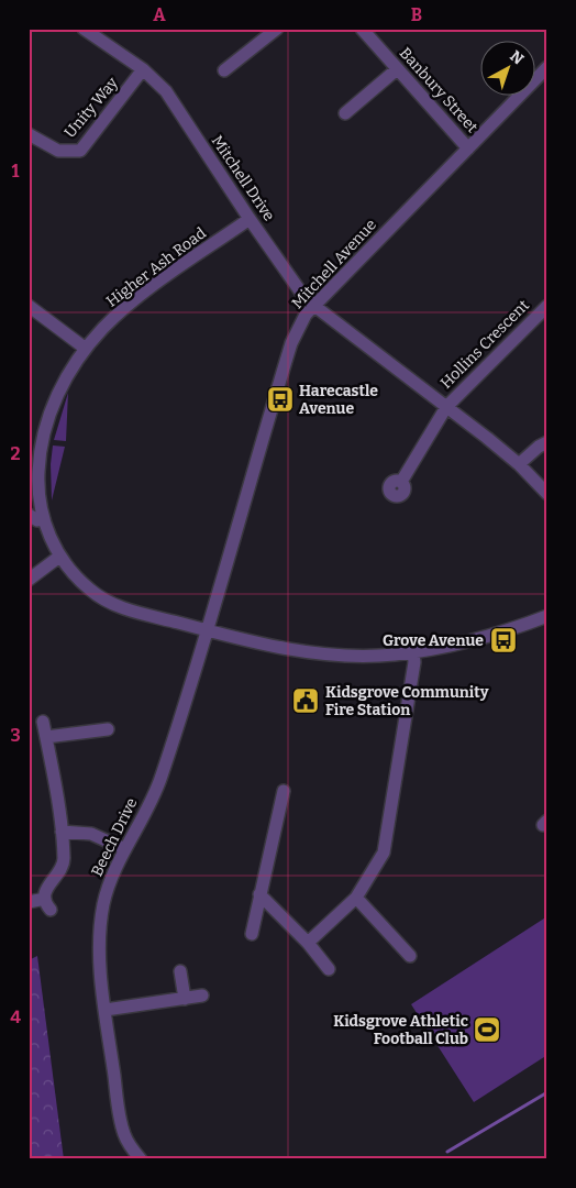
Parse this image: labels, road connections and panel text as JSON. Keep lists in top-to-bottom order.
{
  "streets": {
    "street": [
      "Banbury Street",
      "Unity Way",
      "Mitchell Drive",
      "Mitchell Avenue",
      "Higher Ash Road",
      "Hollins Crescent",
      "Beech Drive"
    ]
  },
  "crossings": [
    ["Banbury Street", "Mitchell Avenue"],
    ["Unity Way", "Mitchell Drive"],
    ["Mitchell Drive", "Mitchell Avenue"],
    ["Mitchell Drive", "Higher Ash Road"],
    ["Mitchell Avenue", "Beech Drive"],
    ["Higher Ash Road", "Beech Drive"]
  ],
  "places": {
    "bus stop": ["Harecastle Avenue", "Grove Avenue"],
    "public building": ["Kidsgrove Community Fire Station"],
    "sports": ["Kidsgrove Athletic Football Club"]
  },
  "north": "top right",
  "grid": {
    "columns": ["A", "B"],
    "rows": [
      "1",
      "2",
      "3",
      "4"
    ]
  }
}
